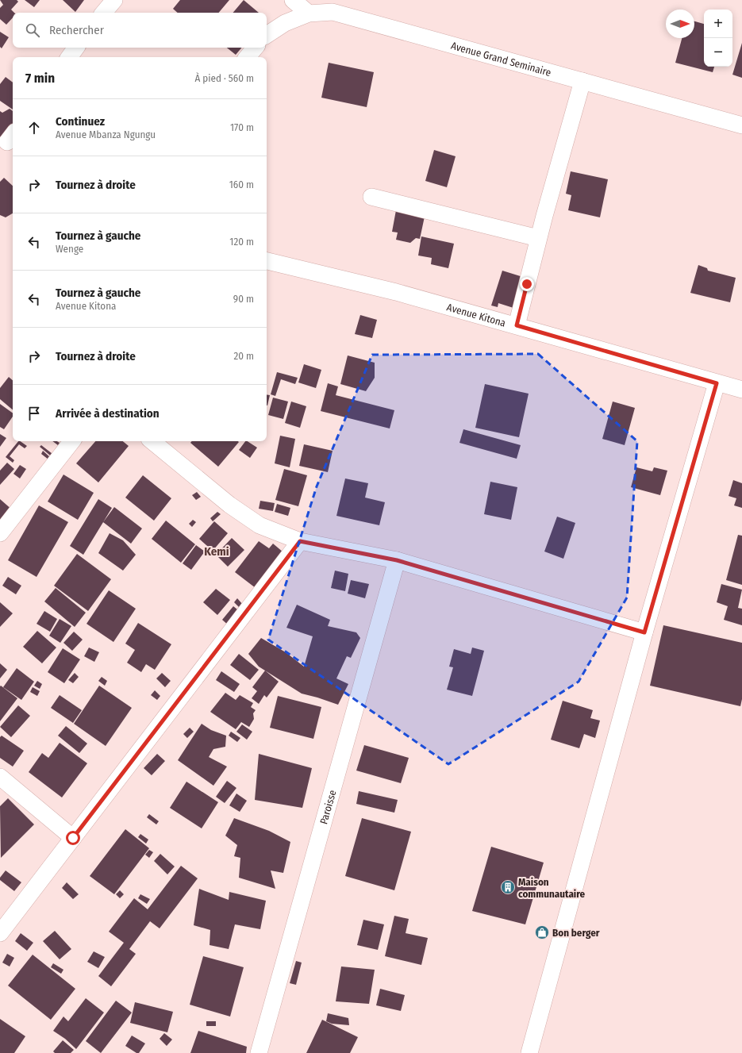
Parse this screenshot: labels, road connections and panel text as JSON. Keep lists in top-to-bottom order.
{
  "streets": {
    "street": ["Avenue Grand Seminaire", "Avenue Kitona", "Paroisse"]
  },
  "districts": ["Kemi"],
  "places": {
    "building": ["Maison communautaire"],
    "shop": ["Bon berger"]
  },
  "north": "right",
  "page": {
    "map_buttons": ["+", "−"],
    "search": "Rechercher",
    "heading": ["7 min", "À pied · 560 m"],
    "list": [
      ["Continuez", "Avenue Mbanza Ngungu", "170 m"],
      ["Tournez à droite", "160 m"],
      ["Tournez à gauche", "Wenge", "120 m"],
      ["Tournez à gauche", "Avenue Kitona", "90 m"],
      ["Tournez à droite", "20 m"],
      "Arrivée à destination"
    ]
  }
}
